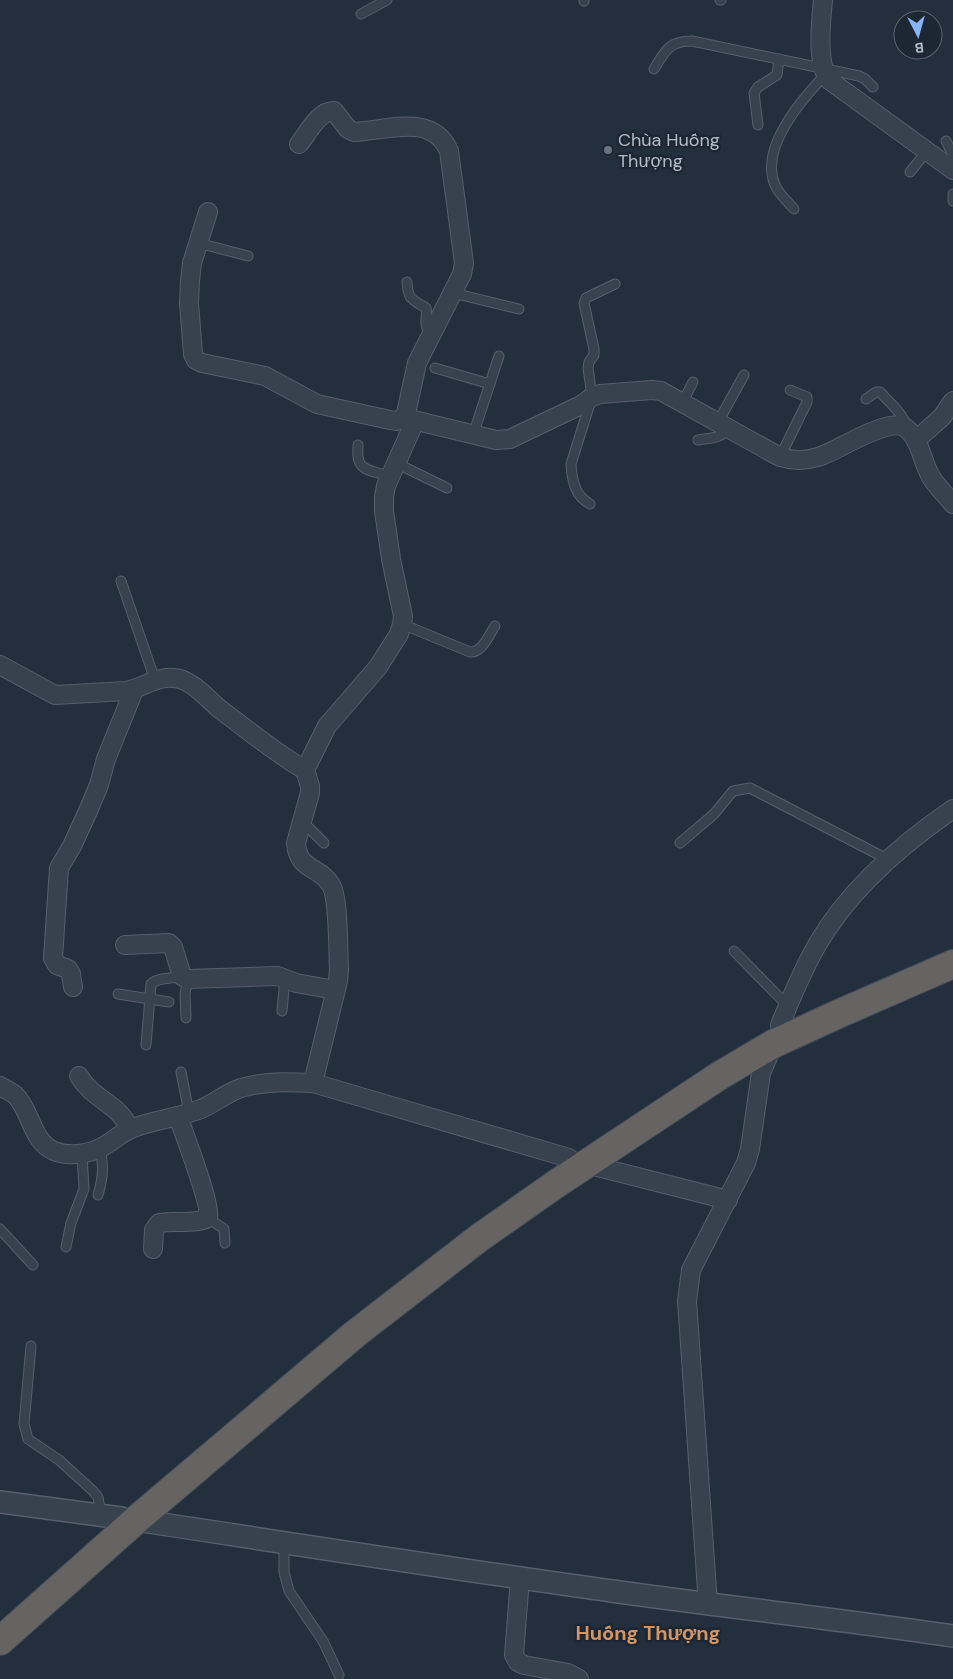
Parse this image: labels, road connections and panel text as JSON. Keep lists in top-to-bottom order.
{
  "districts": ["Huống Thượng"],
  "places": ["Chùa Huống Thượng"],
  "north": "bottom"
}
